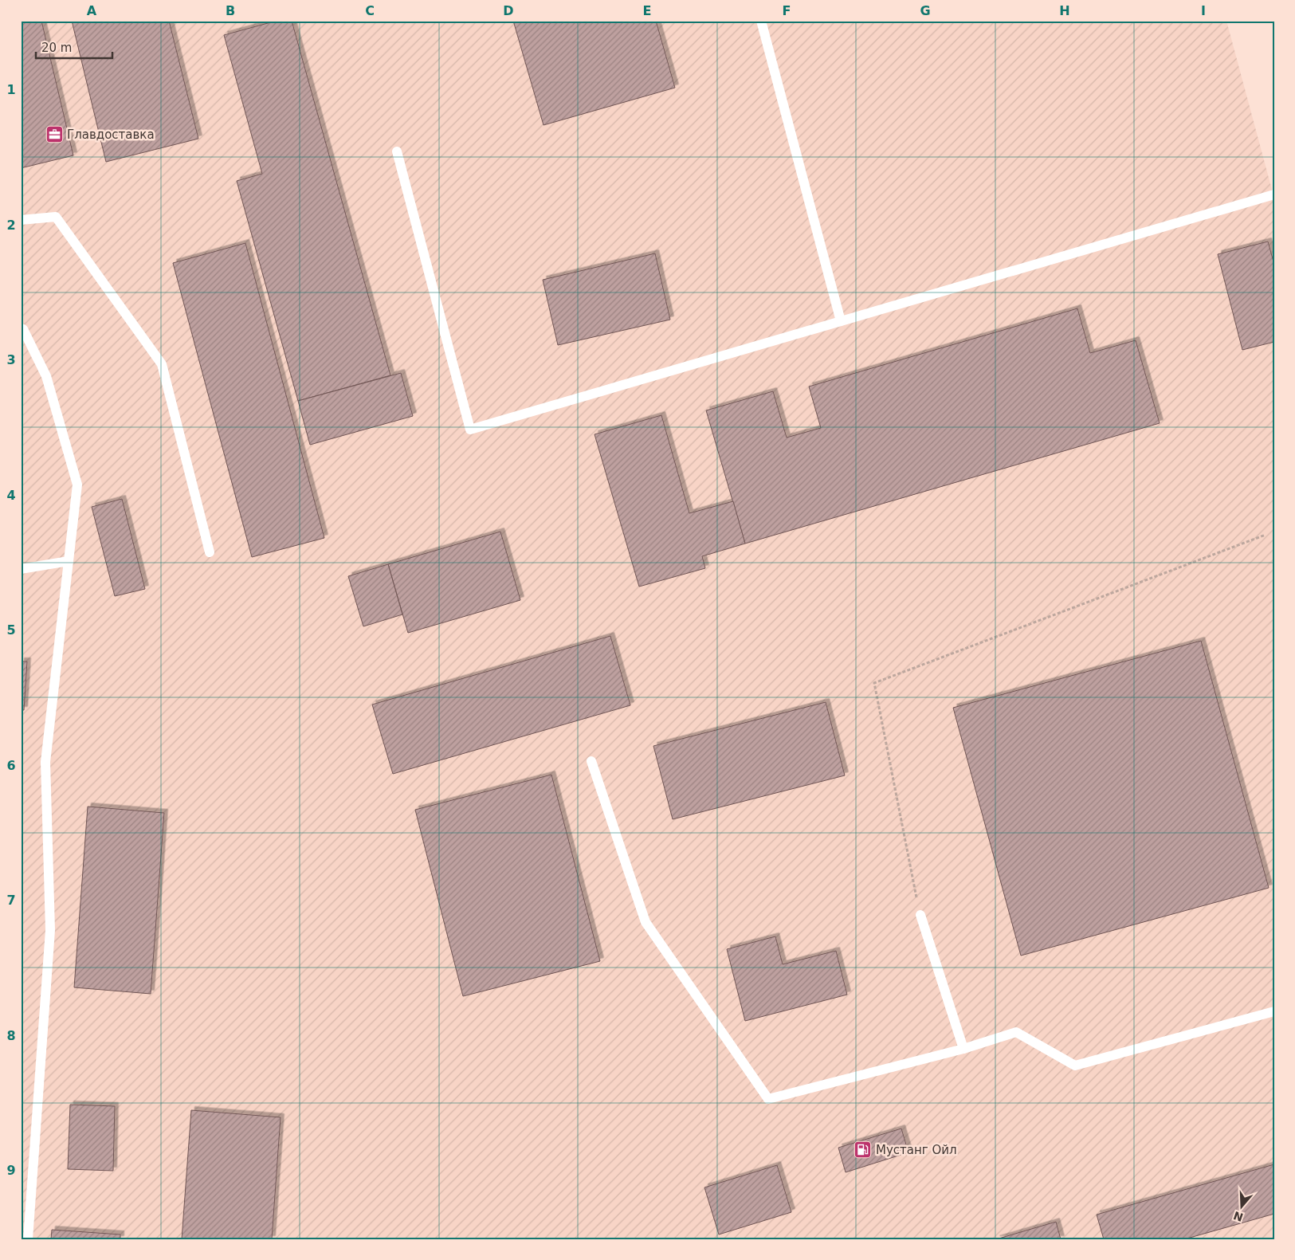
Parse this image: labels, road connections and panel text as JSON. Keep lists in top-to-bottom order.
{
  "places": {
    "office": ["Главдоставка"],
    "fuel station": ["Мустанг Ойл"]
  },
  "scale_bar": "20 m",
  "north": "bottom",
  "grid": {
    "columns": [
      "A",
      "B",
      "C",
      "D",
      "E",
      "F",
      "G",
      "H",
      "I"
    ],
    "rows": [
      "1",
      "2",
      "3",
      "4",
      "5",
      "6",
      "7",
      "8",
      "9"
    ]
  }
}
